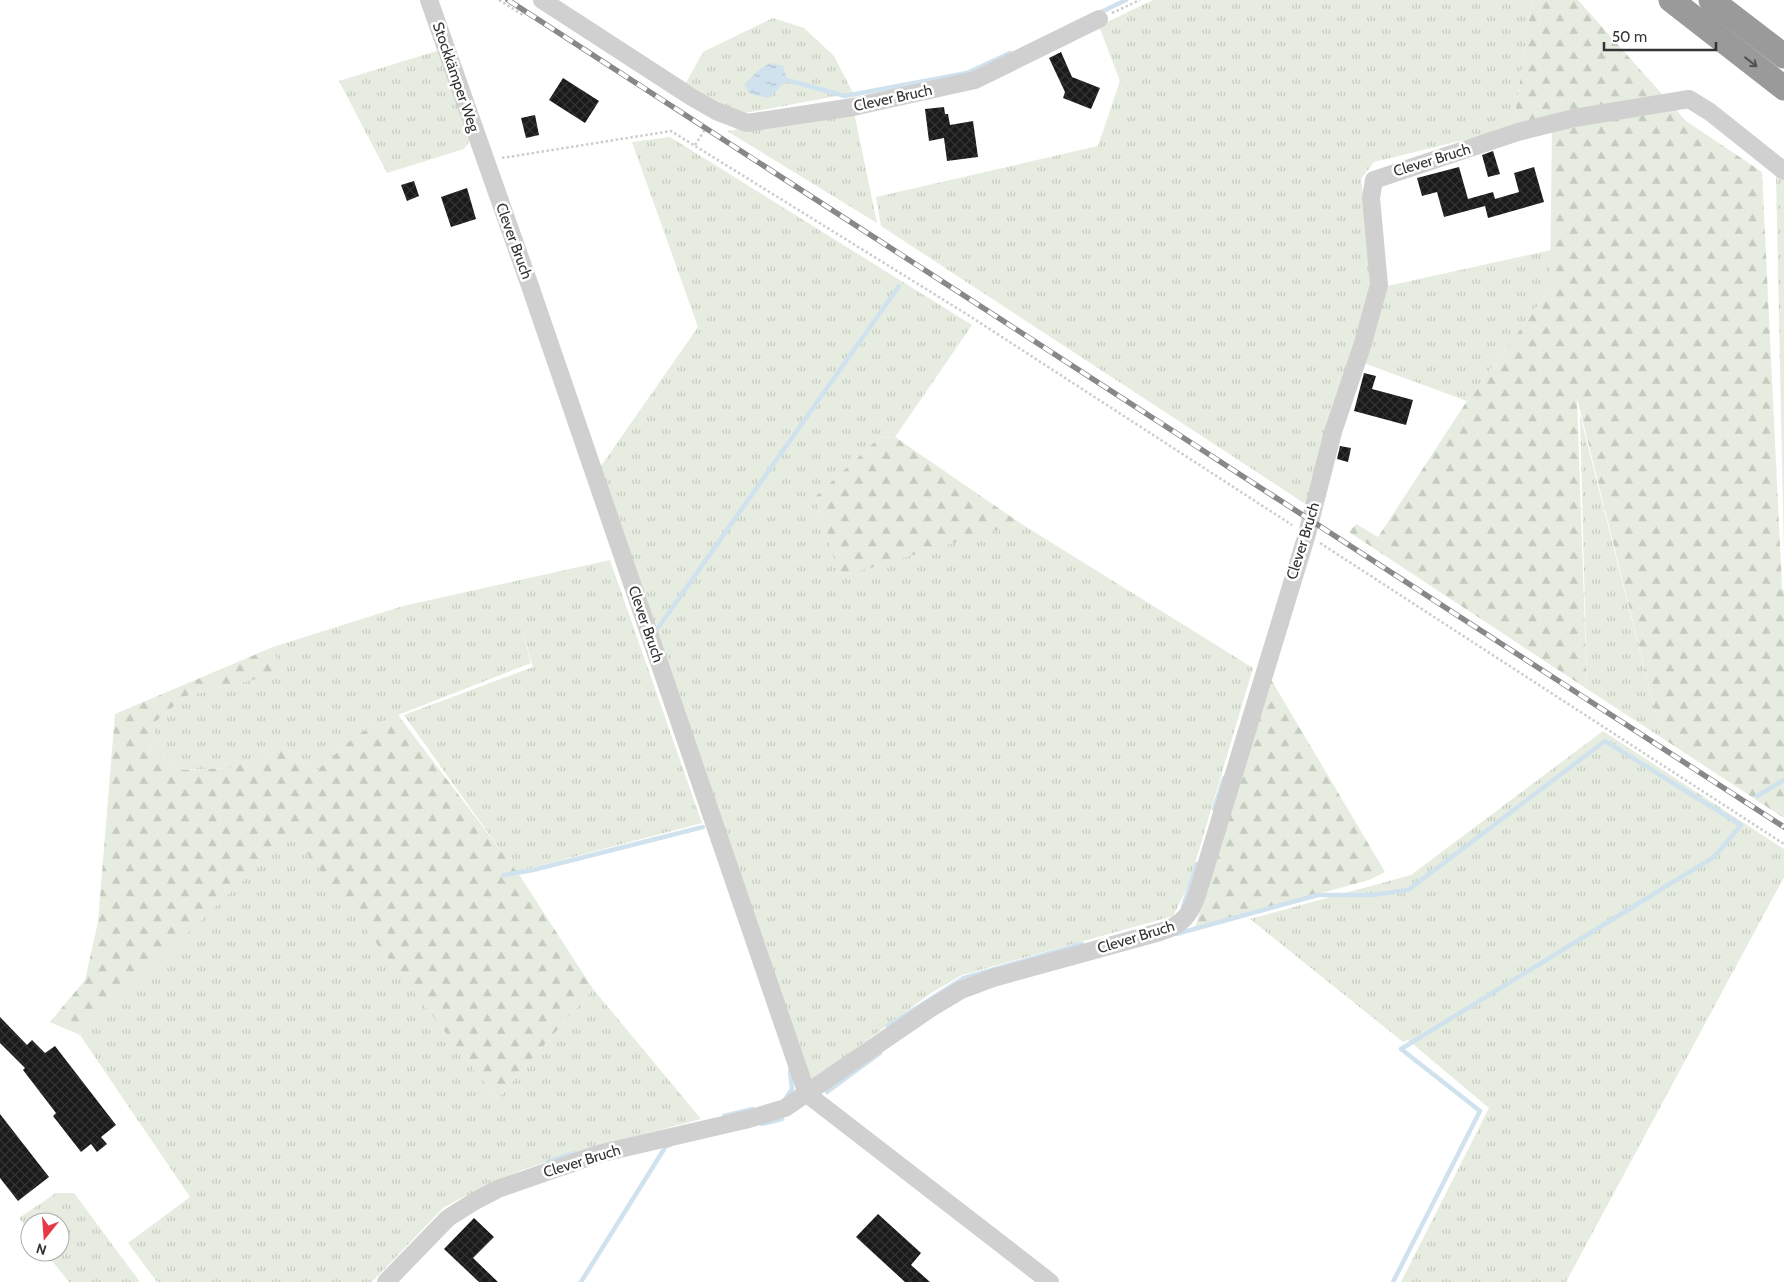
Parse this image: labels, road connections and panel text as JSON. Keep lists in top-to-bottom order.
{
  "streets": {
    "street": ["Stockkämper Weg", "Clever Bruch"]
  },
  "crossings": [
    ["Stockkämper Weg", "Clever Bruch"]
  ],
  "scale_bar": "50 m",
  "north": "bottom"
}
